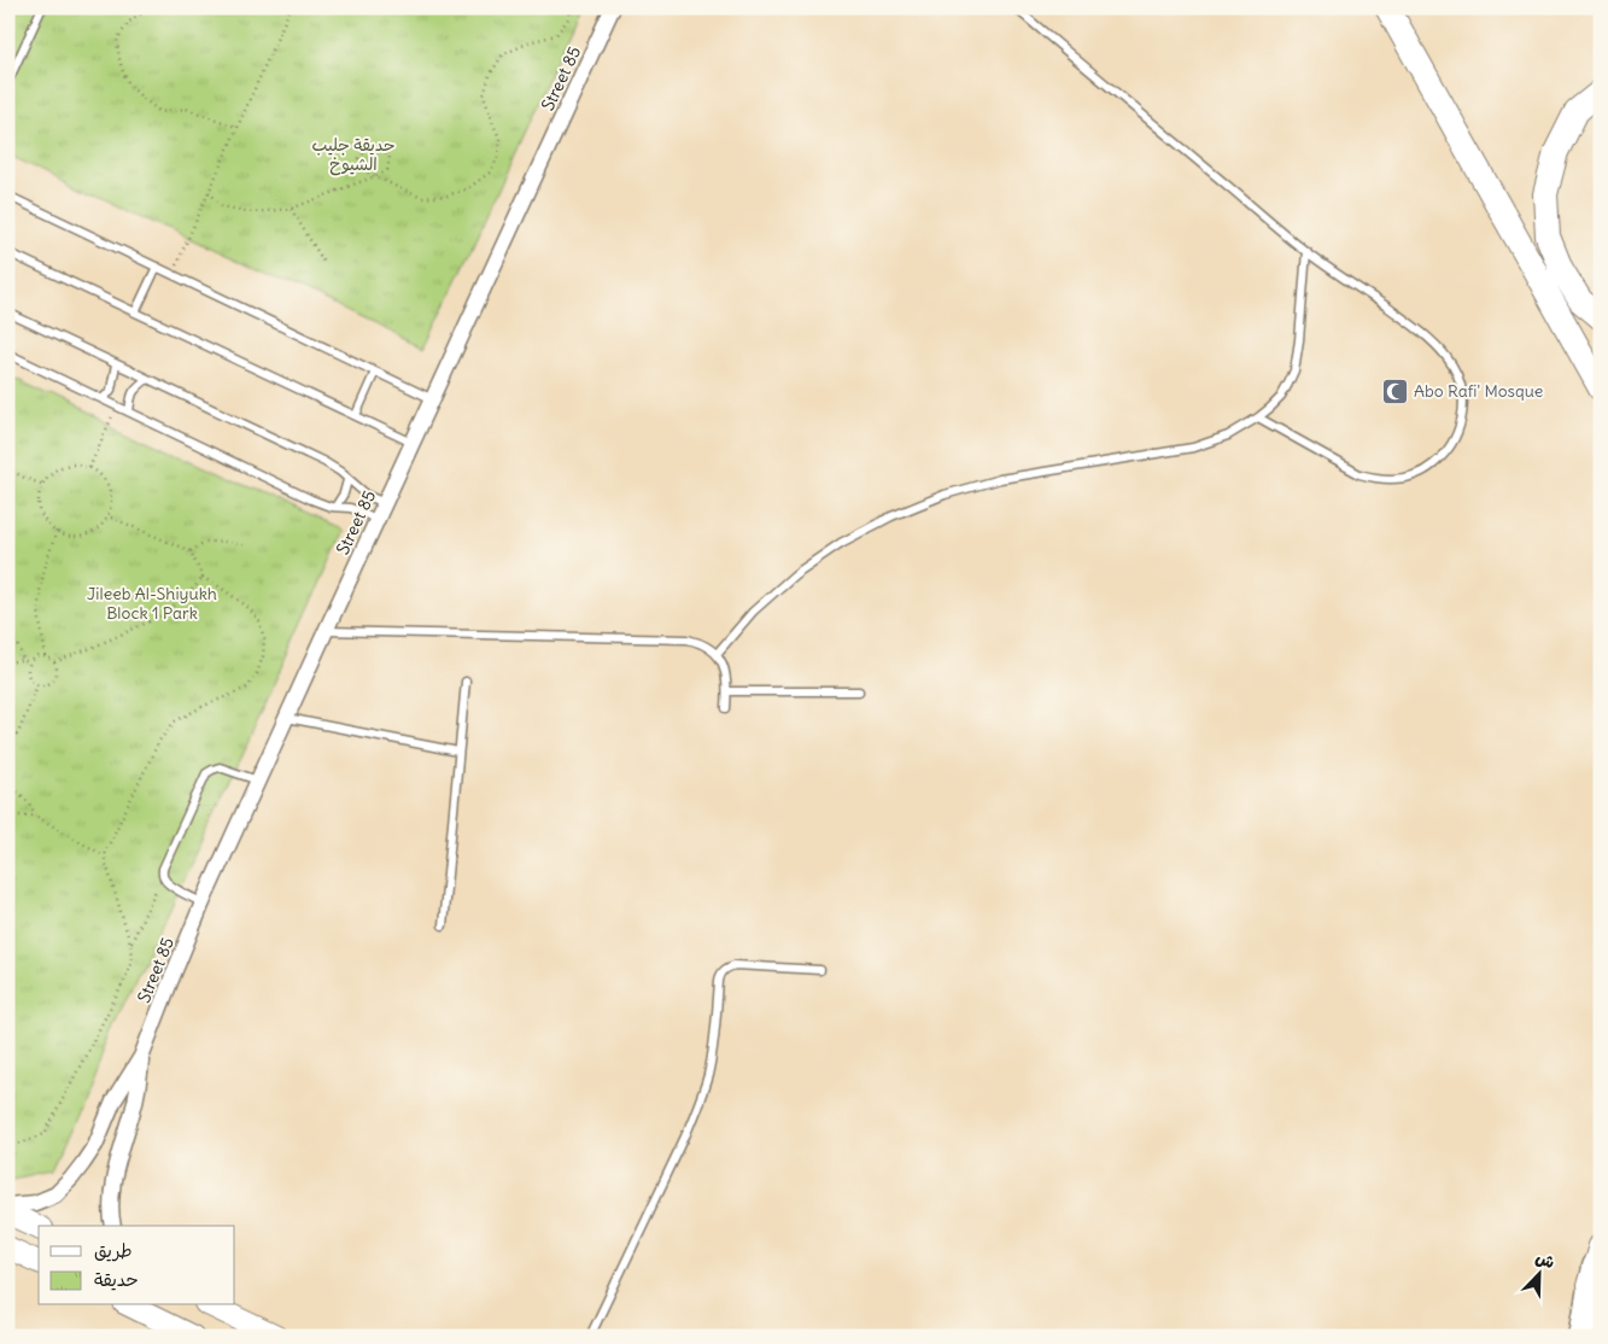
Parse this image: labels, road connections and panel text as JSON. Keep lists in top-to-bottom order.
{
  "streets": {
    "street": ["Street 85"]
  },
  "parks": ["حديقة جليب الشيوخ", "Jileeb Al-Shiyukh Block 1 Park"],
  "places": {
    "mosque": ["Abo Rafi' Mosque"]
  },
  "legend": ["طريق", "حديقة"],
  "north": "top right"
}
